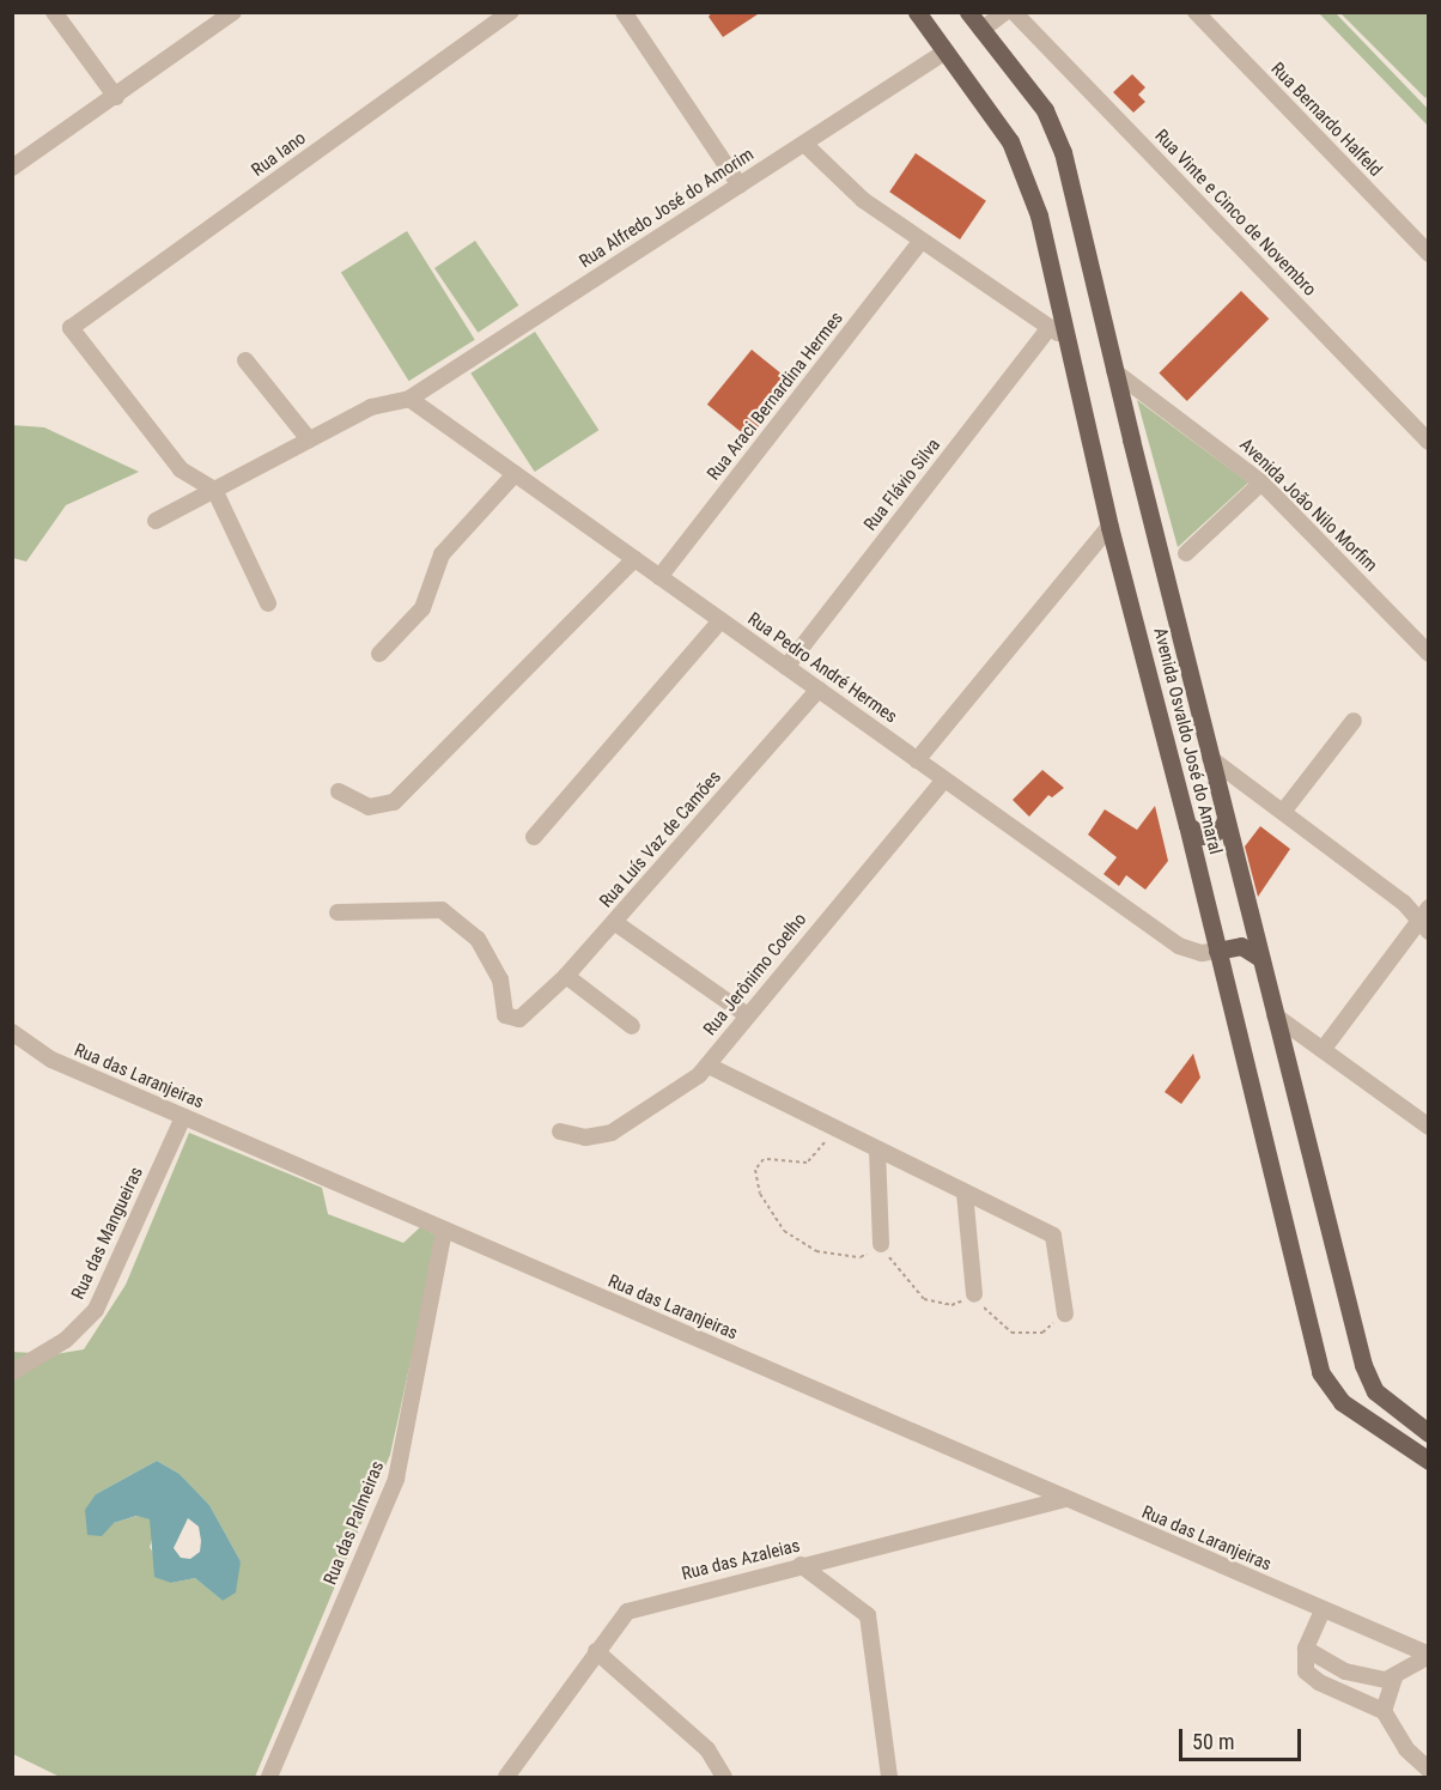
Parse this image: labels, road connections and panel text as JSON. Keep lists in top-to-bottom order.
{
  "streets": {
    "main road": ["Avenida Osvaldo José do Amaral"],
    "street": [
      "Rua Bernardo Halfeld",
      "Rua Iano",
      "Rua Alfredo José do Amorim",
      "Rua Vinte e Cinco de Novembro",
      "Rua Araci Bernardina Hermes",
      "Rua Flávio Silva",
      "Avenida João Nilo Morfim",
      "Rua Pedro André Hermes",
      "Rua Luís Vaz de Camões",
      "Rua Jerônimo Coelho",
      "Rua das Laranjeiras",
      "Rua das Mangueiras",
      "Rua das Palmeiras",
      "Rua das Azaleias"
    ]
  },
  "crossings": [
    ["Rua Alfredo José do Amorim", "Rua Pedro André Hermes"],
    ["Rua Alfredo José do Amorim", "Avenida Osvaldo José do Amaral"],
    ["Rua Araci Bernardina Hermes", "Rua Pedro André Hermes"],
    ["Rua Flávio Silva", "Rua Pedro André Hermes"],
    ["Avenida João Nilo Morfim", "Avenida Osvaldo José do Amaral"],
    ["Rua Pedro André Hermes", "Avenida Osvaldo José do Amaral"],
    ["Rua Pedro André Hermes", "Rua Luís Vaz de Camões"],
    ["Rua Pedro André Hermes", "Rua Jerônimo Coelho"],
    ["Rua das Laranjeiras", "Rua das Mangueiras"],
    ["Rua das Laranjeiras", "Rua das Palmeiras"],
    ["Rua das Laranjeiras", "Rua das Azaleias"]
  ],
  "scale_bar": "50 m"
}
